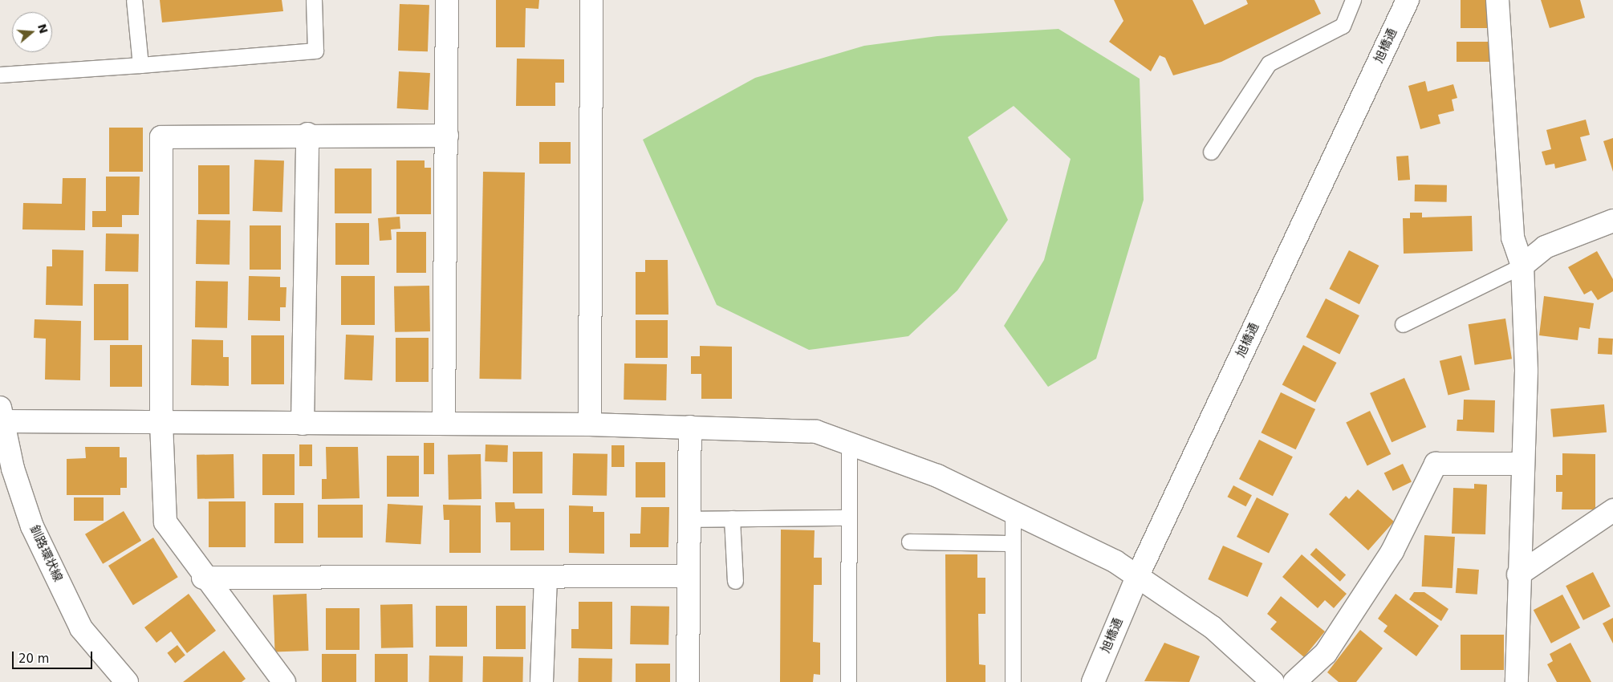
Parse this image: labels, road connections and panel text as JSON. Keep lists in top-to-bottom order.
{
  "streets": {
    "street": ["旭橋通", "釧路環状線"]
  },
  "scale_bar": "20 m",
  "north": "right"
}
